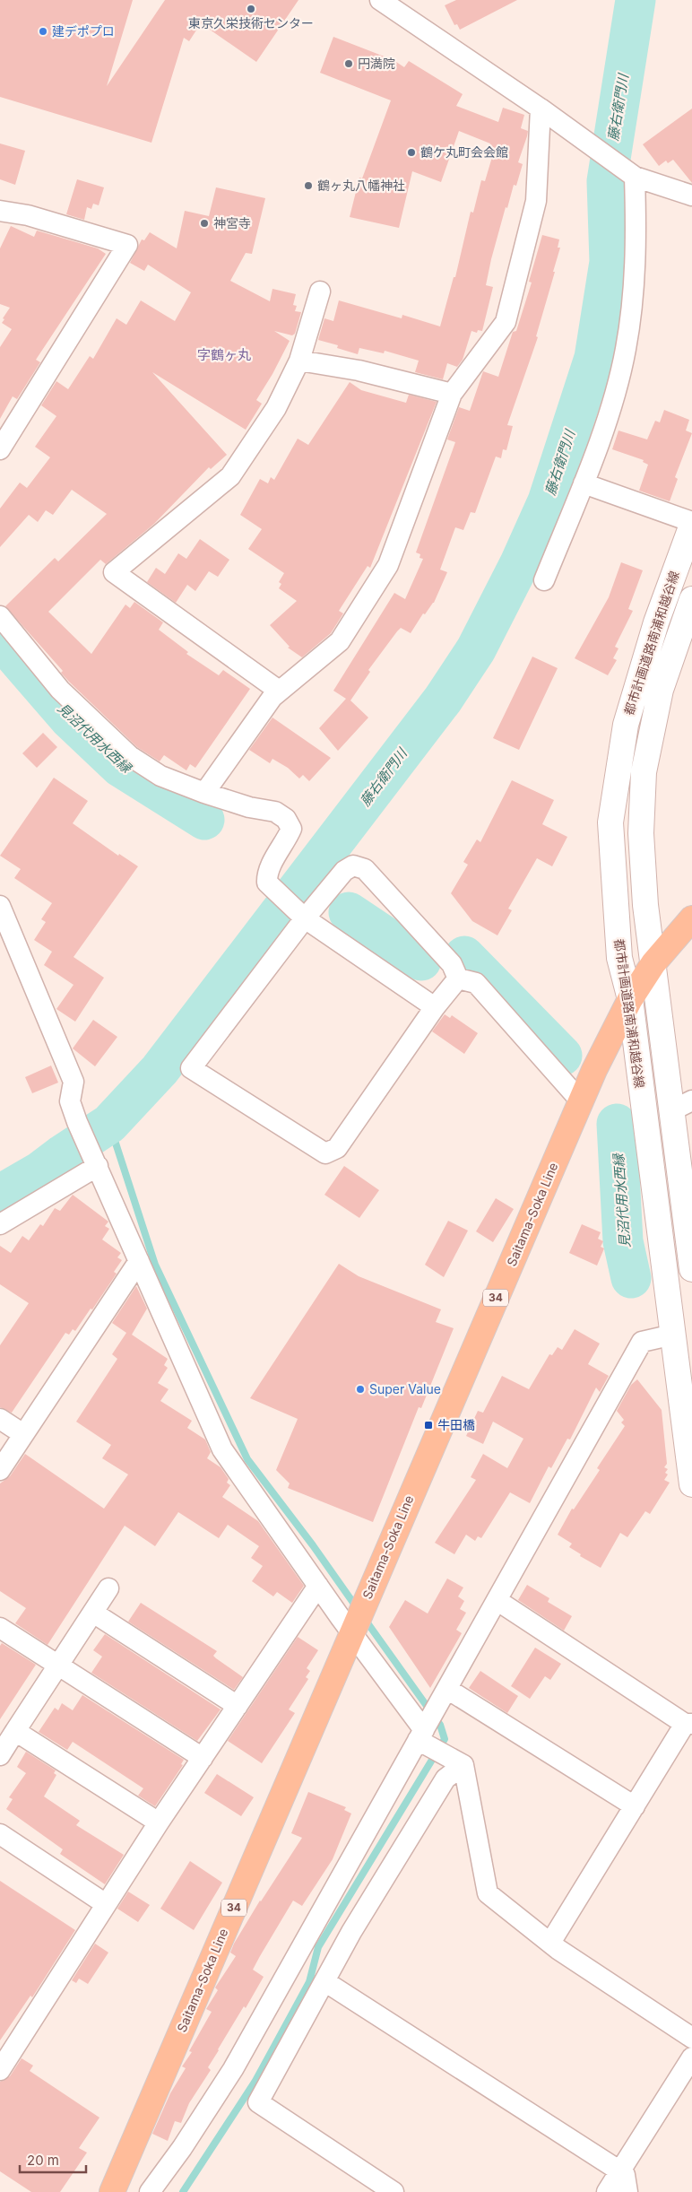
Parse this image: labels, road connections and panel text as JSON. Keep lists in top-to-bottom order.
{
  "streets": {
    "main road": ["Saitama-Soka Line", "34"],
    "street": ["都市計画道路南浦和越谷線"]
  },
  "crossings": [
    ["都市計画道路南浦和越谷線", "Saitama-Soka Line"]
  ],
  "districts": ["字鶴ヶ丸"],
  "water": ["藤右衛門川", "見沼代用水西縁"],
  "places": {
    "other": [
      "東京久栄技術センター",
      "建デポプロ",
      "円満院",
      "鶴ケ丸町会会館",
      "鶴ヶ丸八幡神社",
      "神宮寺",
      "Super Value"
    ],
    "transit": ["牛田橋"]
  },
  "scale_bar": "20 m"
}
